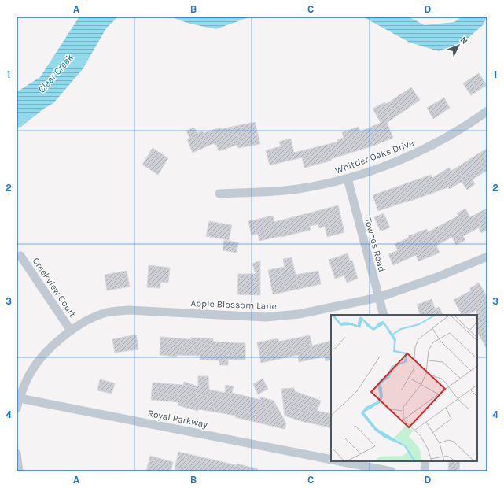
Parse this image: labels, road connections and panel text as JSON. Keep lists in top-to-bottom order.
{
  "streets": {
    "street": [
      "Whittier Oaks Drive",
      "Townes Road",
      "Creekview Court",
      "Apple Blossom Lane",
      "Royal Parkway"
    ]
  },
  "crossings": [
    ["Whittier Oaks Drive", "Townes Road"],
    ["Townes Road", "Apple Blossom Lane"],
    ["Creekview Court", "Apple Blossom Lane"],
    ["Apple Blossom Lane", "Royal Parkway"]
  ],
  "water": ["Clear Creek"],
  "north": "top right",
  "grid": {
    "columns": [
      "A",
      "B",
      "C",
      "D"
    ],
    "rows": [
      "1",
      "2",
      "3",
      "4"
    ]
  }
}
